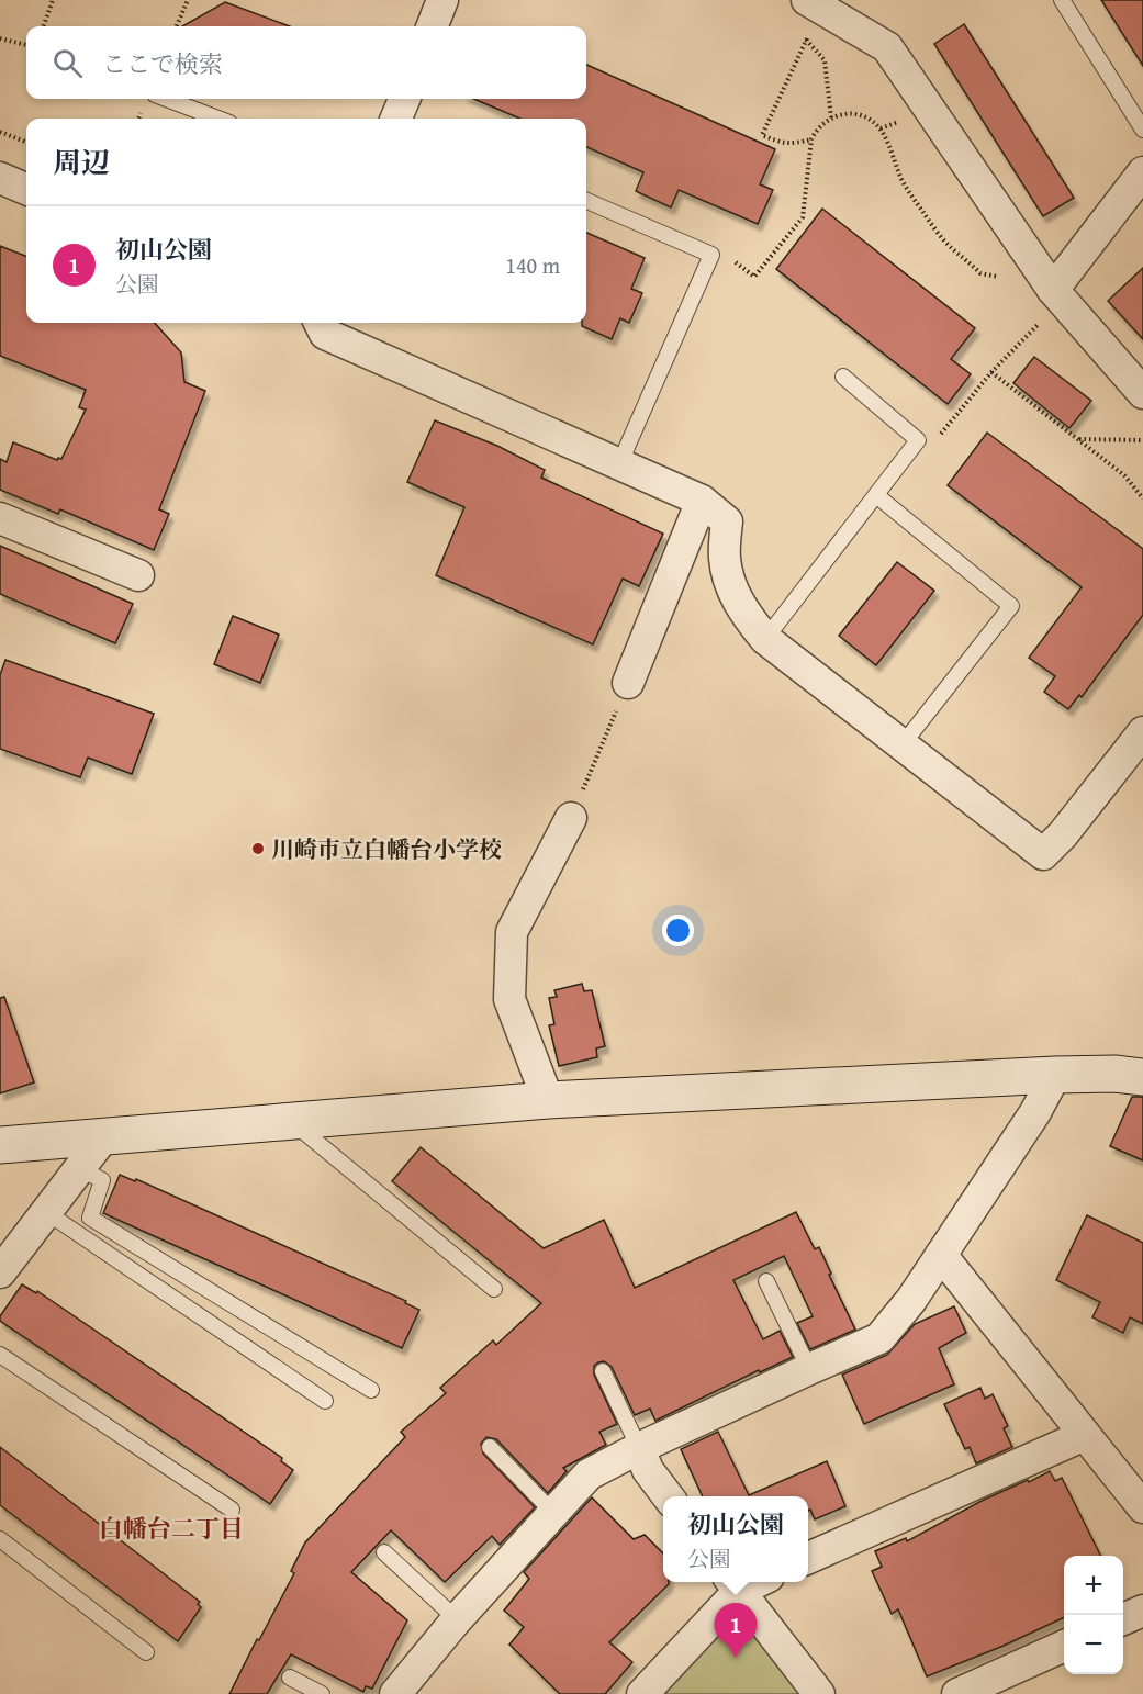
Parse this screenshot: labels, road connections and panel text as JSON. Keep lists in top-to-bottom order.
{
  "districts": ["白幡台二丁目"],
  "places": ["川崎市立白幡台小学校"],
  "page": {
    "search": "ここで検索",
    "heading": "周辺",
    "list": [
      {
        "mark": "1",
        "name": "初山公園",
        "note": "公園",
        "value": "140 m"
      }
    ],
    "popup": ["初山公園", "公園"],
    "map_buttons": ["+", "−"],
    "pins": "1"
  }
}
